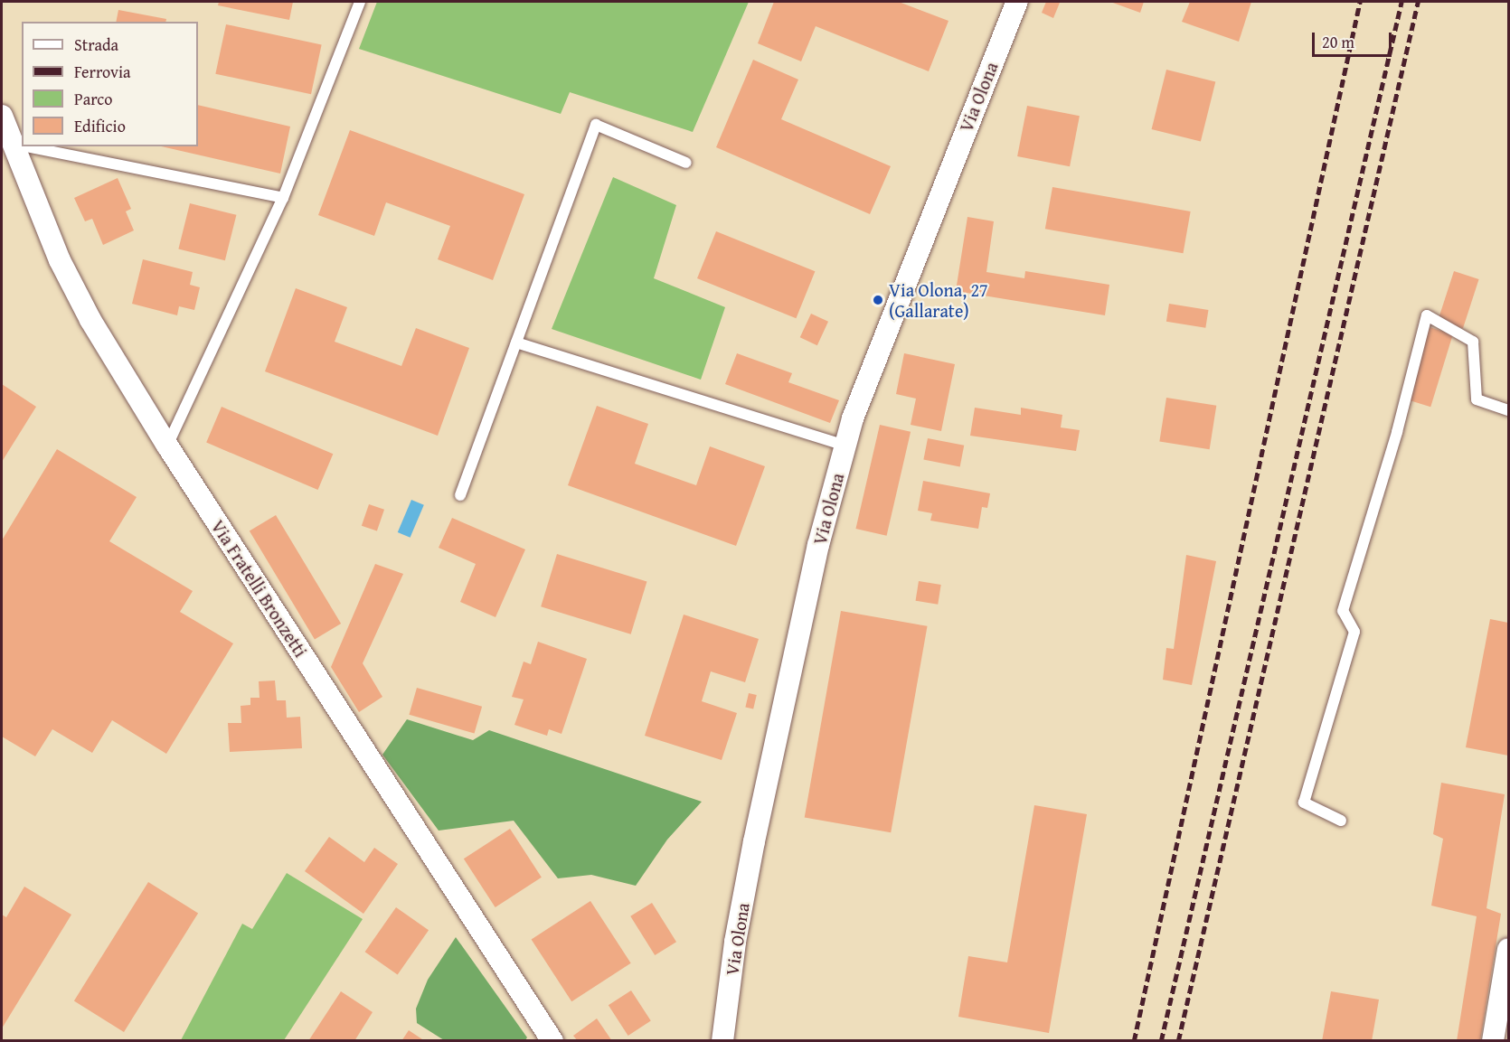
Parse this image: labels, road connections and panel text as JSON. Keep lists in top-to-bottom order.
{
  "streets": {
    "street": ["Via Olona", "Via Fratelli Bronzetti"]
  },
  "places": ["Via Olona, 27 (Gallarate)"],
  "legend": [
    "Strada",
    "Ferrovia",
    "Parco",
    "Edificio"
  ],
  "scale_bar": "20 m"
}
